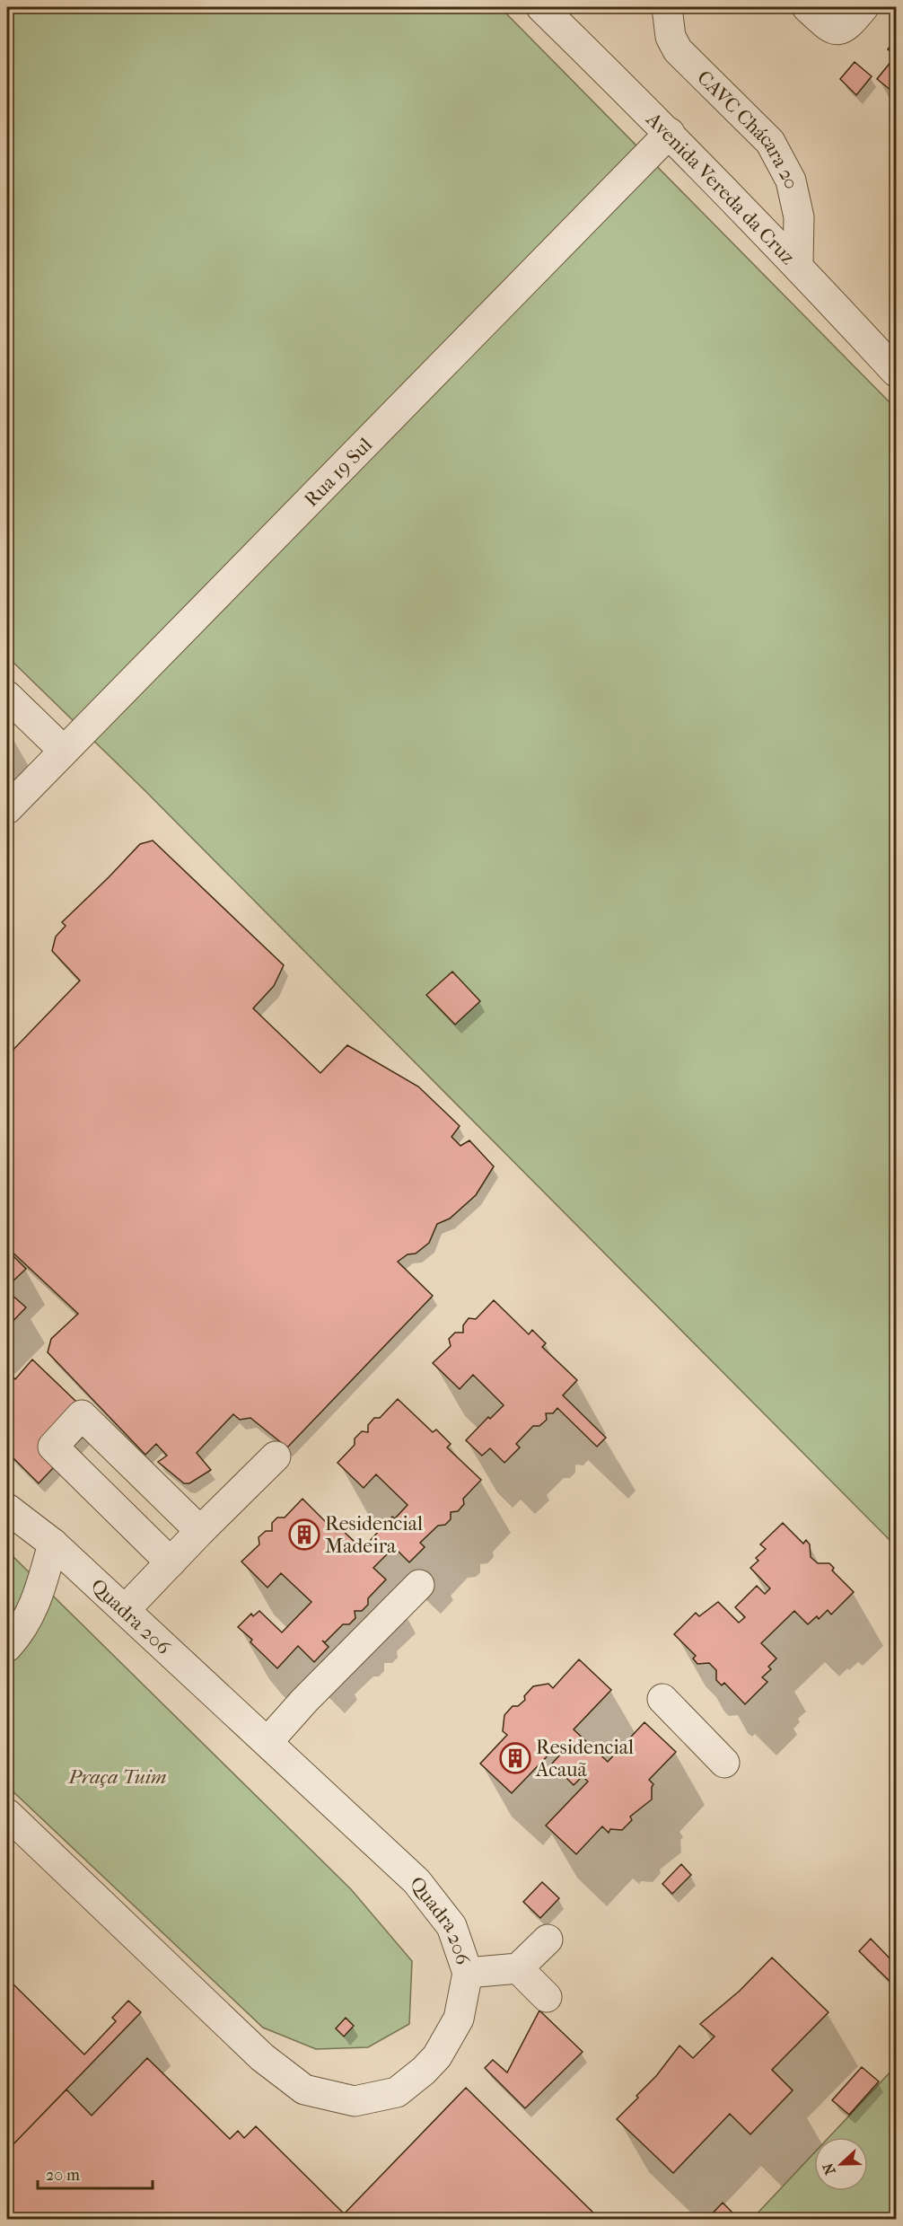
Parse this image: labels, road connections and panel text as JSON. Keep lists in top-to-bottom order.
{
  "streets": {
    "street": [
      "CAVC Chácara 20",
      "Avenida Vereda da Cruz",
      "Rua 19 Sul",
      "Quadra 206"
    ]
  },
  "crossings": [
    ["CAVC Chácara 20", "Avenida Vereda da Cruz"],
    ["Avenida Vereda da Cruz", "Rua 19 Sul"]
  ],
  "parks": ["Praça Tuim"],
  "places": {
    "building": ["Residencial Madeira", "Residencial Acauã"]
  },
  "scale_bar": "20 m",
  "north": "left"
}
